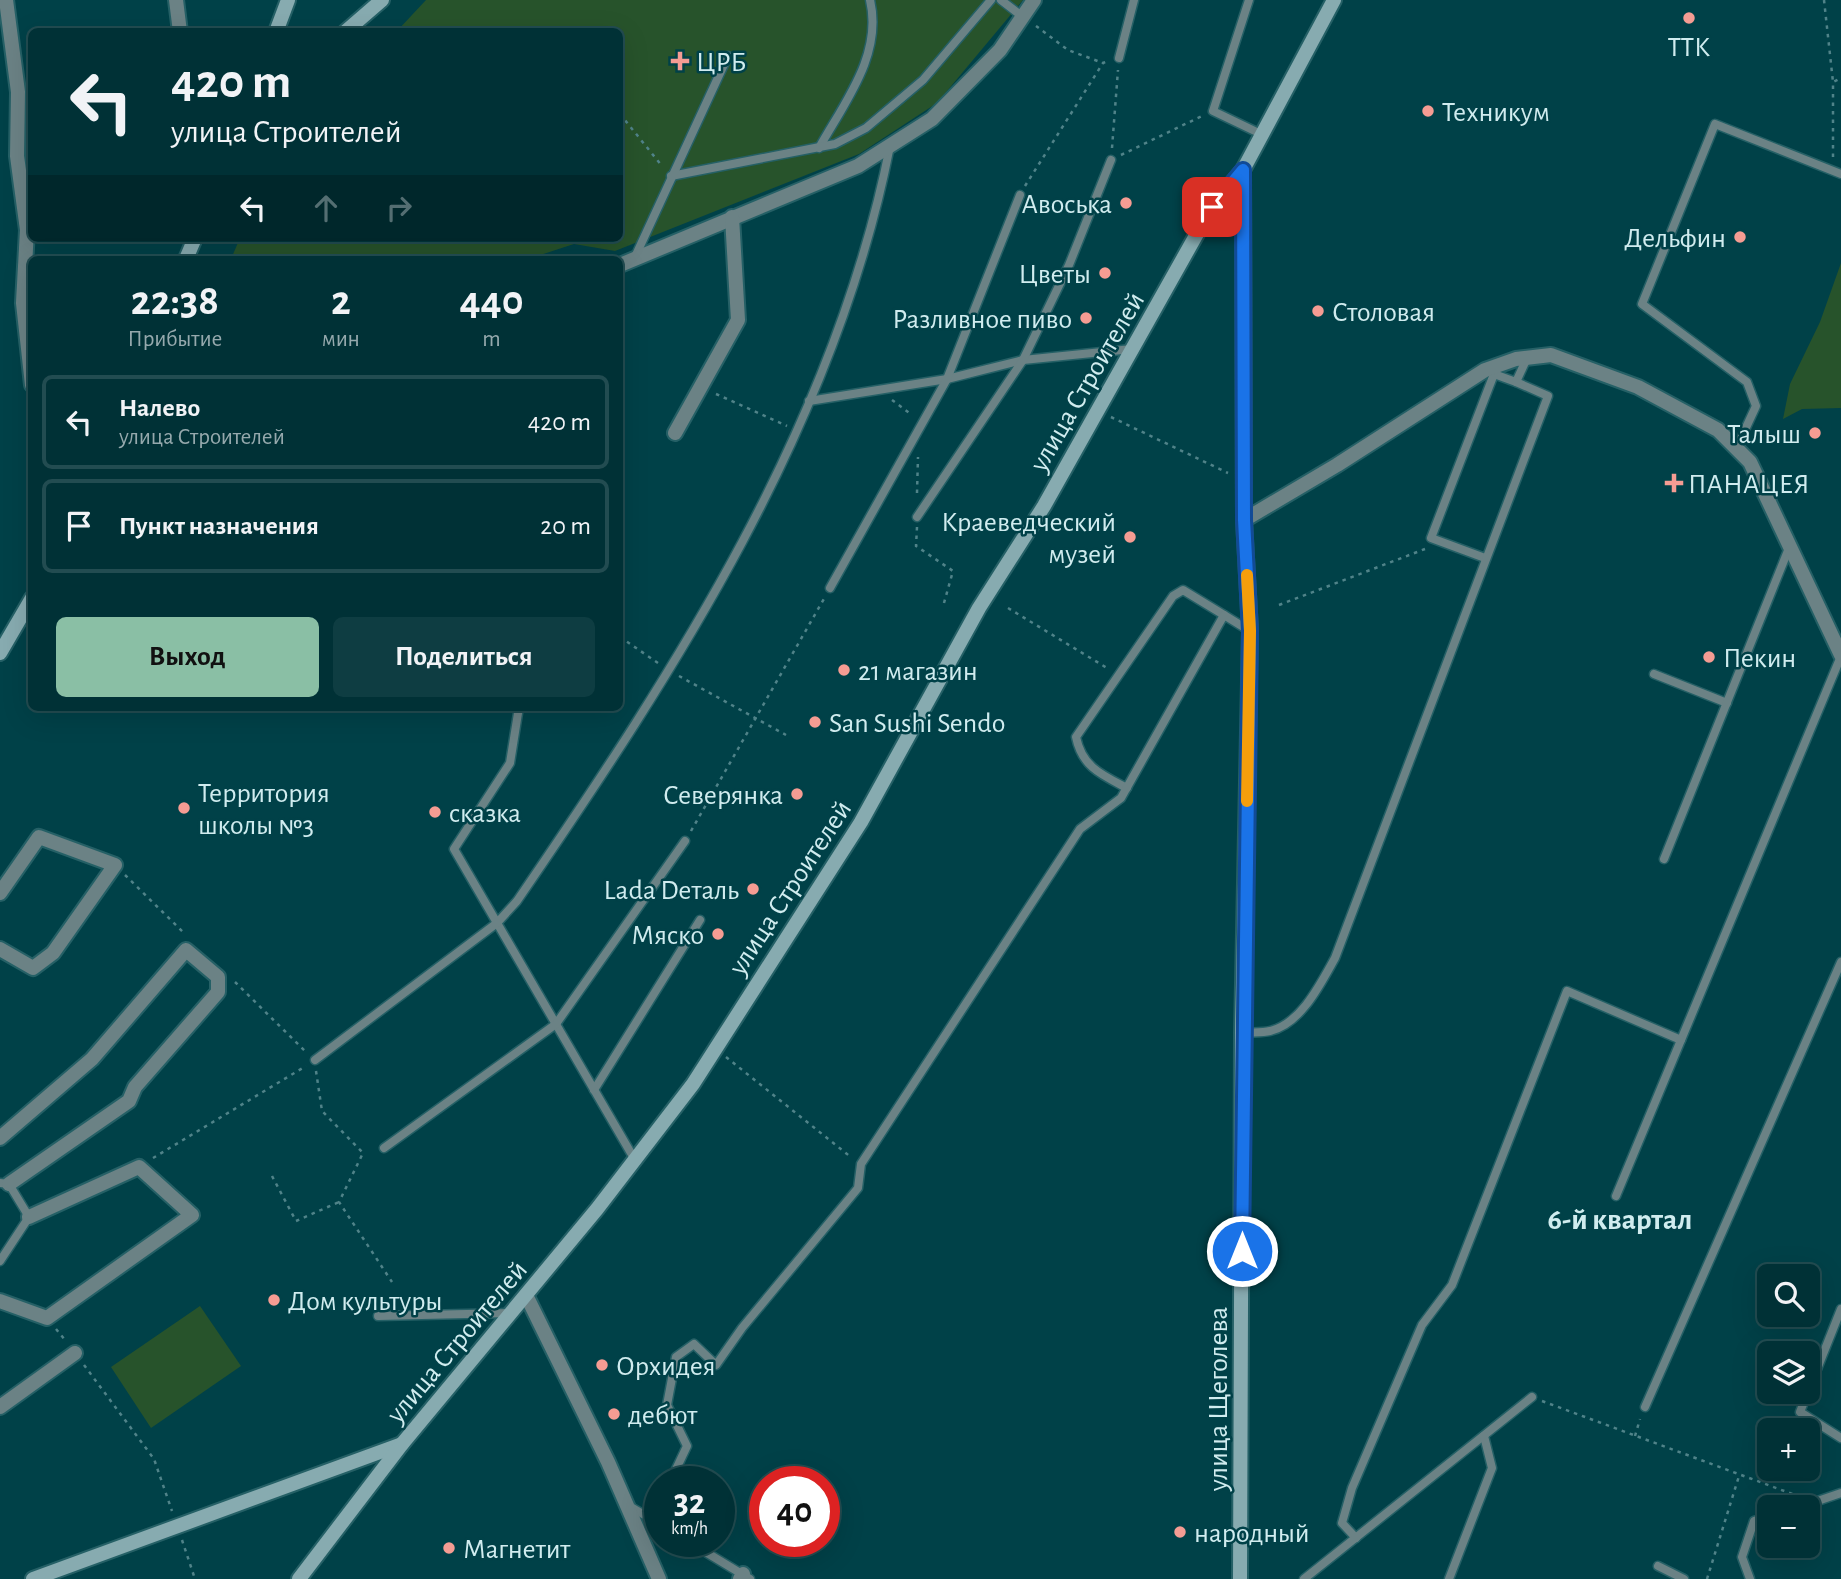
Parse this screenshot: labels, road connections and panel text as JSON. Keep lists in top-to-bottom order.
{
  "streets": {
    "street": ["улица Строителей", "улица Щеголева"]
  },
  "crossings": [
    ["улица Строителей", "улица Щеголева"]
  ],
  "districts": ["6-й квартал"],
  "places": {
    "other": [
      "ТТК",
      "Техникум",
      "Авоська",
      "Дельфин",
      "Цветы",
      "Столовая",
      "Разливное пиво",
      "Талыш",
      "Краеведческий музей",
      "Пекин",
      "21 магазин",
      "San Sushi Sendo",
      "Северянка",
      "Территория школы №3",
      "сказка",
      "Lada Dеталь",
      "Мяско",
      "Дом культуры",
      "Орхидея",
      "дебют",
      "народный",
      "Магнетит"
    ],
    "health": ["ЦРБ", "ПАНАЦЕЯ"]
  },
  "page": {
    "turn": ["420 m", "улица Строителей"],
    "eta": [
      "22:38",
      "Прибытие",
      "2",
      "мин",
      "440",
      "m"
    ],
    "list": [
      {
        "name": "Налево",
        "note": "улица Строителей",
        "value": "420 m"
      },
      {
        "name": "Пункт назначения",
        "value": "20 m"
      }
    ],
    "buttons": ["Выход", "Поделиться"],
    "map_buttons": ["+", "−"],
    "speed": "32 km/h",
    "limit": "40"
  }
}
